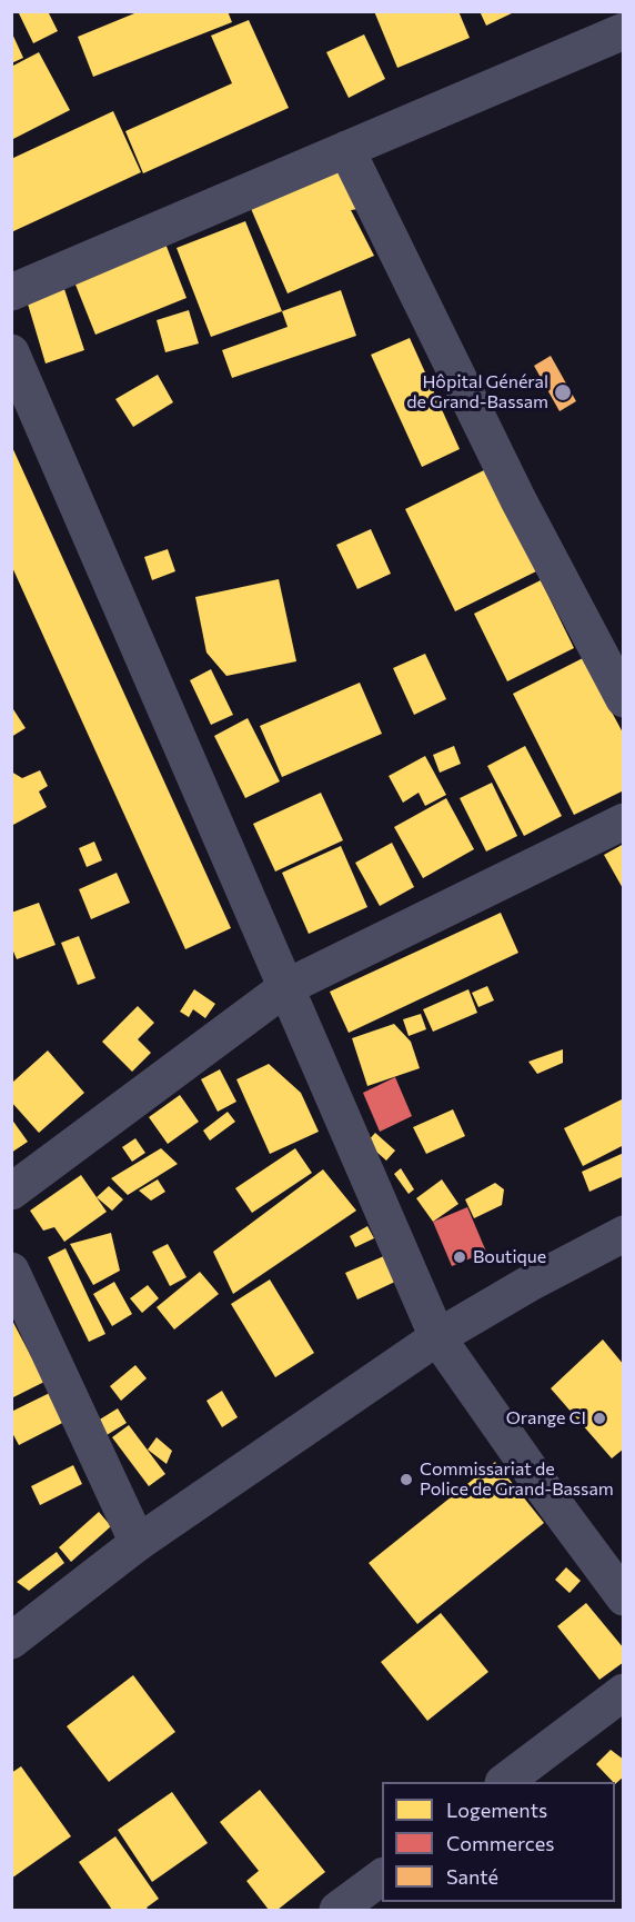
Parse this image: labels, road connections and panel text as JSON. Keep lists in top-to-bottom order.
{
  "places": [
    "Hôpital Général de Grand-Bassam",
    "Boutique",
    "Orange CI",
    "Commissariat de Police de Grand-Bassam"
  ],
  "legend": ["Logements", "Commerces", "Santé"]
}
